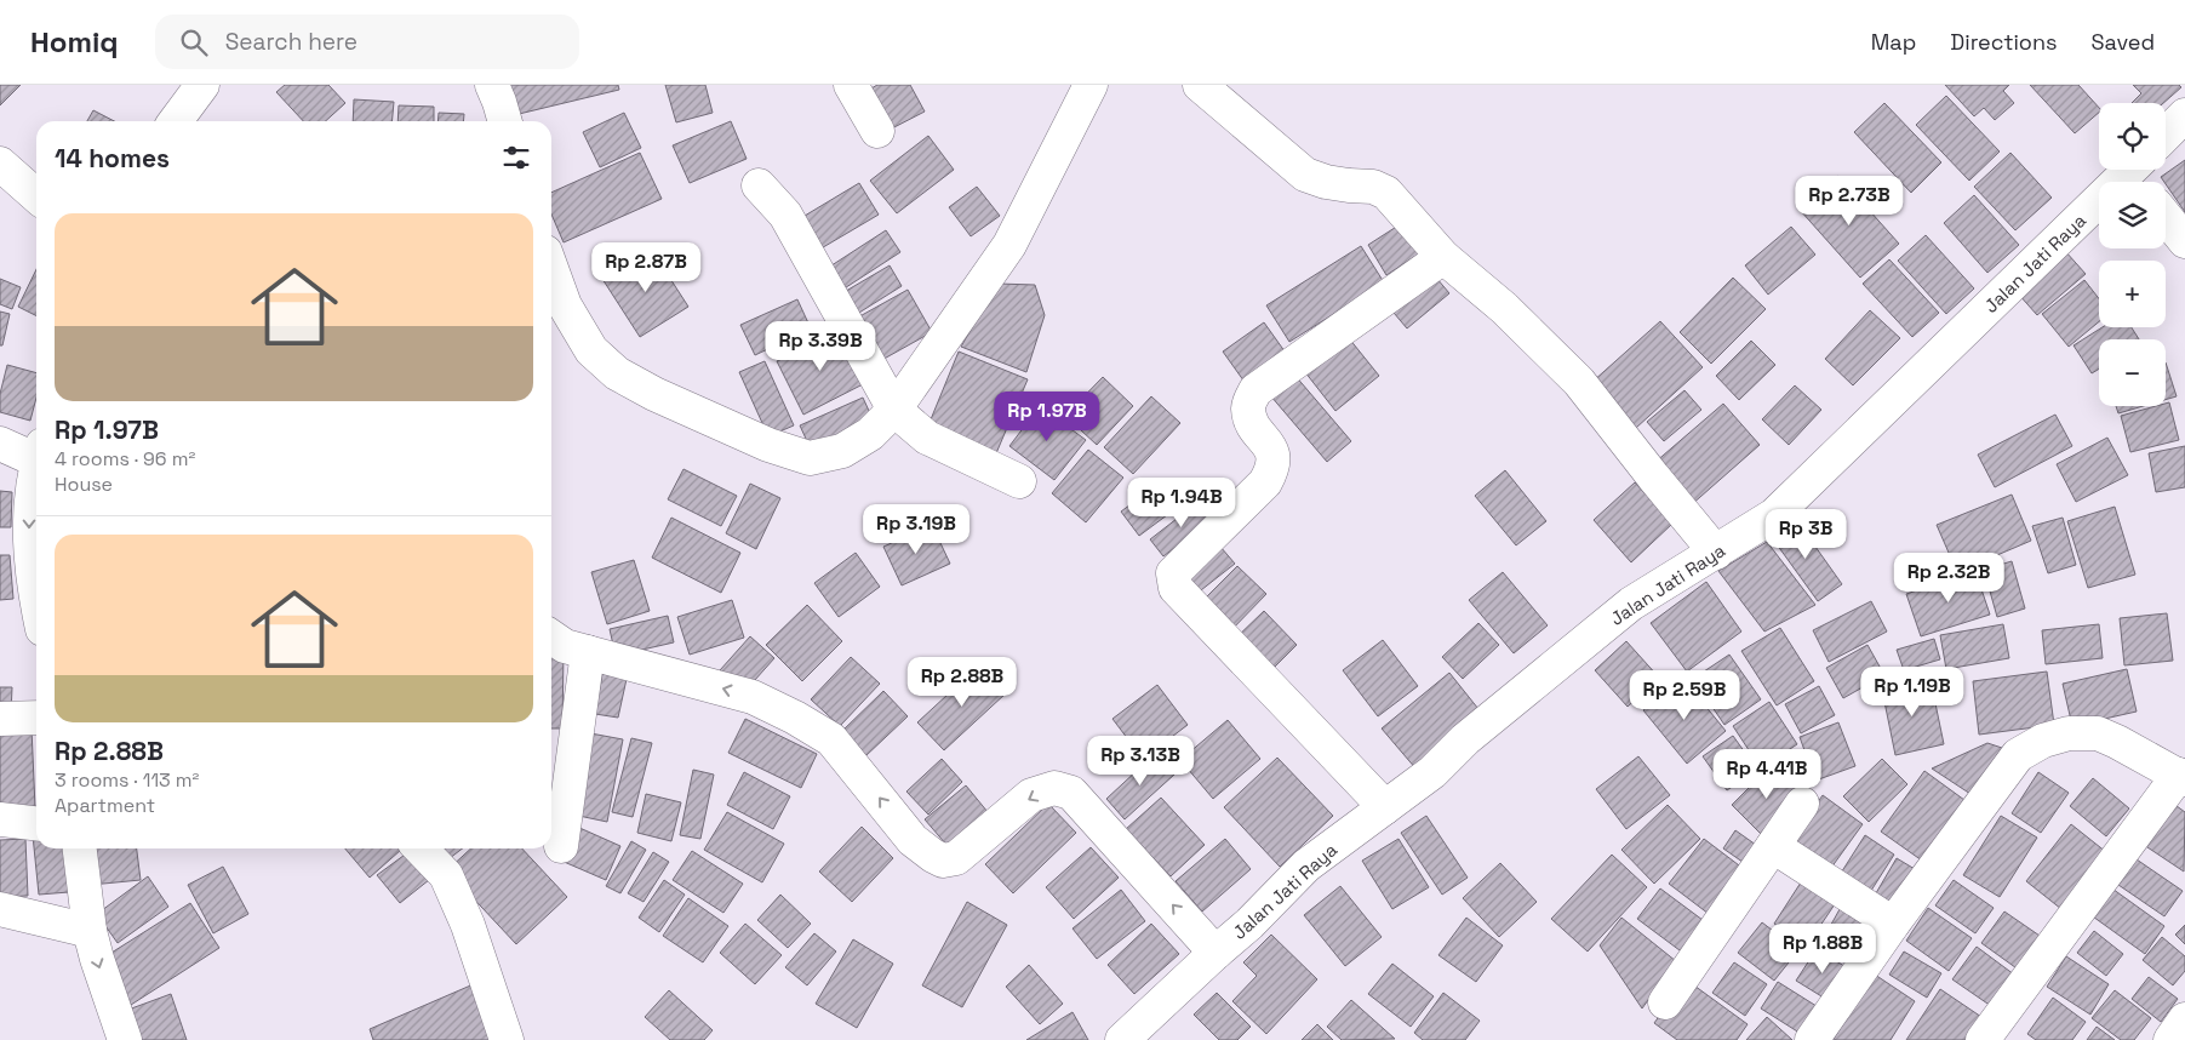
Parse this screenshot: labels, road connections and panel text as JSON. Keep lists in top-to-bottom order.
{
  "streets": {
    "street": ["Jalan Jati Raya"]
  },
  "page": {
    "header": "Homiq",
    "search": "Search here",
    "nav": ["Map", "Directions", "Saved"],
    "map_buttons": ["+", "−"],
    "heading": "14 homes",
    "price": [
      "Rp 2.73B",
      "Rp 2.87B",
      "Rp 3.39B",
      "Rp 1.97B",
      "Rp 1.94B",
      "Rp 3.19B",
      "Rp 3B",
      "Rp 2.32B",
      "Rp 2.88B",
      "Rp 1.19B",
      "Rp 2.59B",
      "Rp 3.13B",
      "Rp 4.41B",
      "Rp 1.88B"
    ],
    "list": [
      {
        "name": "Rp 1.97B",
        "note": "4 rooms · 96 m² · House"
      },
      {
        "name": "Rp 2.88B",
        "note": "3 rooms · 113 m² · Apartment"
      }
    ]
  }
}
